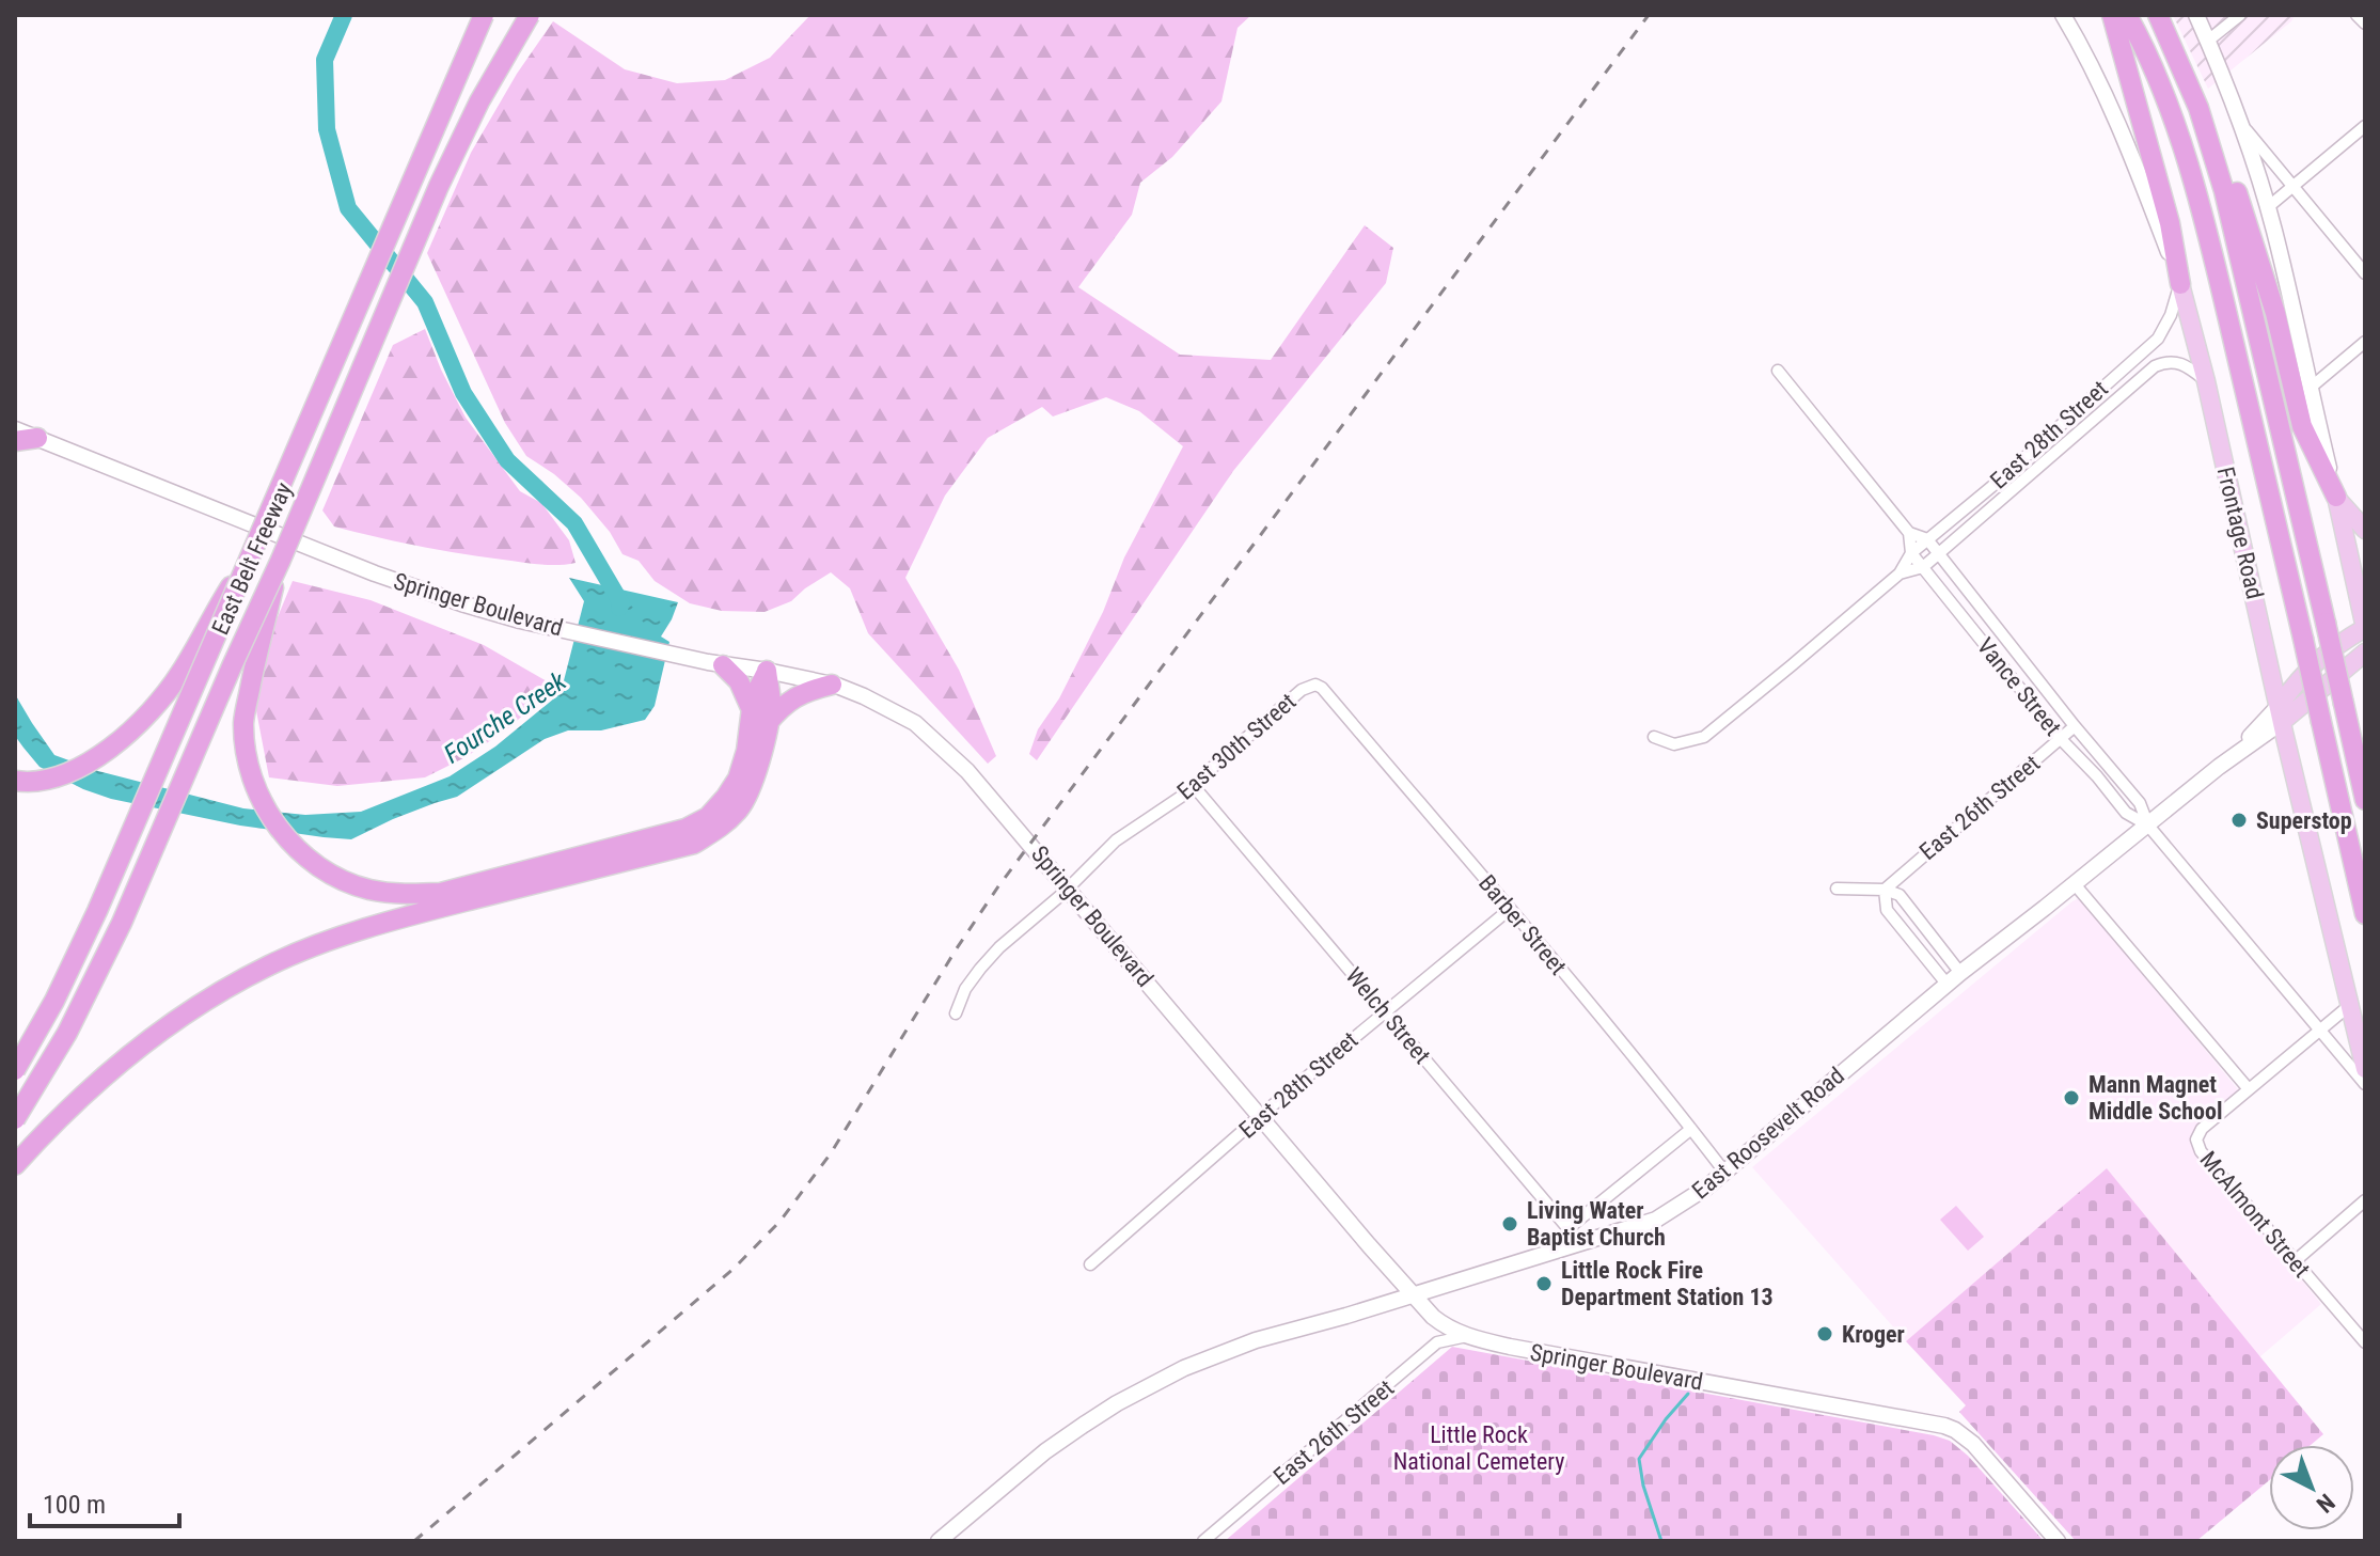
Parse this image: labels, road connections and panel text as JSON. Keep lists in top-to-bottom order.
{
  "streets": {
    "highway": ["East Belt Freeway"],
    "main road": ["Frontage Road", "Springer Boulevard", "East Roosevelt Road"],
    "street": [
      "East 28th Street",
      "Vance Street",
      "East 30th Street",
      "East 26th Street",
      "Barber Street",
      "Welch Street",
      "McAlmont Street"
    ]
  },
  "crossings": [
    ["East 28th Street", "Frontage Road"],
    ["East 28th Street", "Springer Boulevard"],
    ["East 28th Street", "Vance Street"],
    ["East 28th Street", "Barber Street"],
    ["East 28th Street", "Welch Street"],
    ["Frontage Road", "East Roosevelt Road"],
    ["Springer Boulevard", "East 30th Street"],
    ["Springer Boulevard", "East 26th Street"],
    ["Springer Boulevard", "East Roosevelt Road"],
    ["Vance Street", "East 26th Street"],
    ["Vance Street", "East Roosevelt Road"],
    ["East 30th Street", "Barber Street"],
    ["East 30th Street", "Welch Street"],
    ["Barber Street", "East Roosevelt Road"],
    ["Welch Street", "East Roosevelt Road"]
  ],
  "water": ["Fourche Creek"],
  "parks": ["Little Rock National Cemetery"],
  "places": [
    "Superstop",
    "Mann Magnet Middle School",
    "Living Water Baptist Church",
    "Little Rock Fire Department Station 13",
    "Kroger"
  ],
  "scale_bar": "100 m",
  "north": "bottom right"
}
